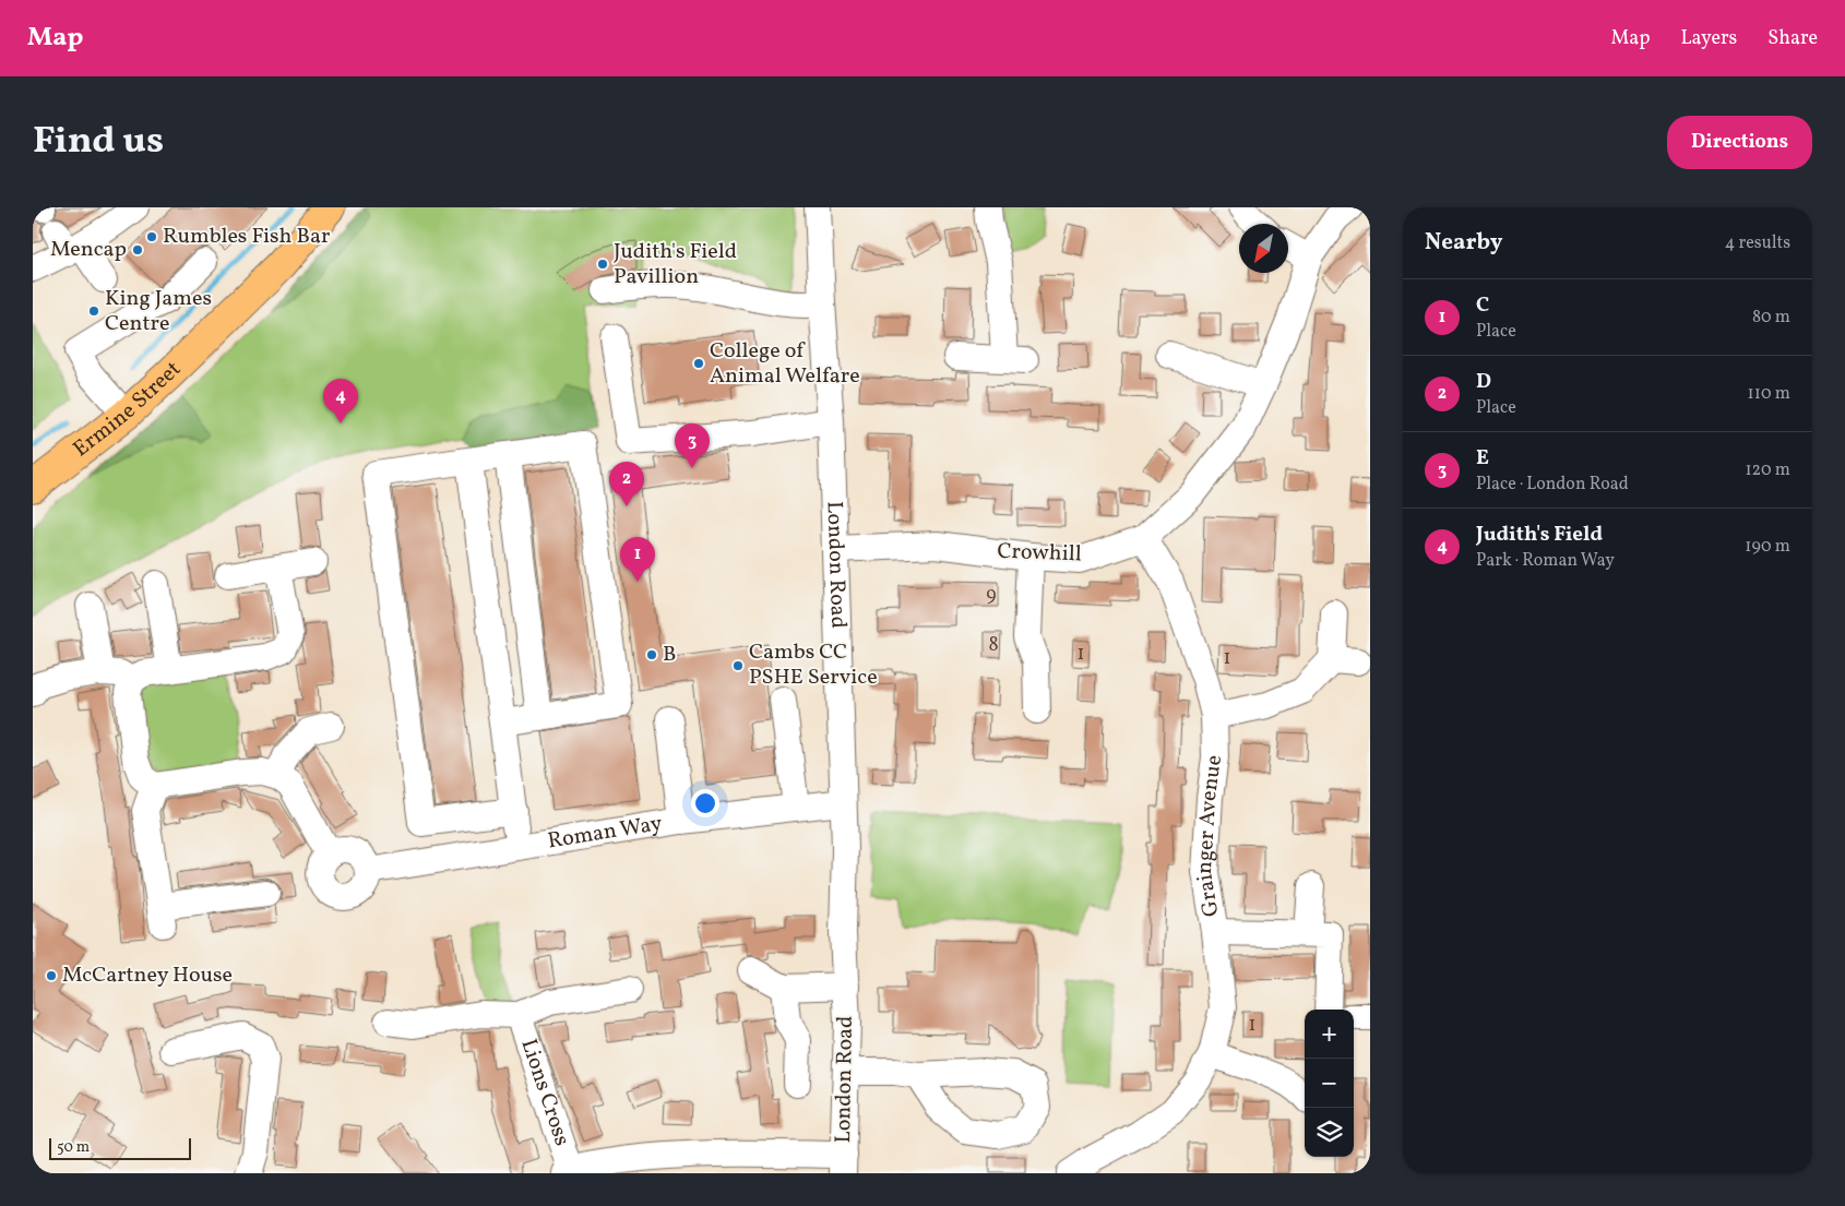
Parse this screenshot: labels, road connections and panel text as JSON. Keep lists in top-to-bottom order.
{
  "streets": {
    "main road": ["Ermine Street"],
    "street": [
      "Crowhill",
      "London Road",
      "Roman Way",
      "Grainger Avenue",
      "Lions Cross"
    ]
  },
  "crossings": [
    ["Crowhill", "London Road"],
    ["Crowhill", "Grainger Avenue"],
    ["London Road", "Roman Way"]
  ],
  "places": [
    "Rumbles Fish Bar",
    "Mencap",
    "Judith's Field Pavillion",
    "King James Centre",
    "College of Animal Welfare",
    "B",
    "Cambs CC PSHE Service",
    "McCartney House"
  ],
  "house_numbers": [
    "9",
    "8",
    "1",
    "1",
    "1"
  ],
  "scale_bar": "50 m",
  "north": "bottom left",
  "page": {
    "header": "Map",
    "nav": ["Map", "Layers", "Share"],
    "title": "Find us",
    "buttons": "Directions",
    "heading": ["Nearby", "4 results"],
    "list": [
      {
        "mark": "1",
        "name": "C",
        "note": "Place",
        "value": "80 m"
      },
      {
        "mark": "2",
        "name": "D",
        "note": "Place",
        "value": "110 m"
      },
      {
        "mark": "3",
        "name": "E",
        "note": "Place · London Road",
        "value": "120 m"
      },
      {
        "mark": "4",
        "name": "Judith's Field",
        "note": "Park · Roman Way",
        "value": "190 m"
      }
    ],
    "pins": [
      "4",
      "3",
      "2",
      "1"
    ],
    "map_buttons": ["+", "−"],
    "scale": "50 m"
  }
}
